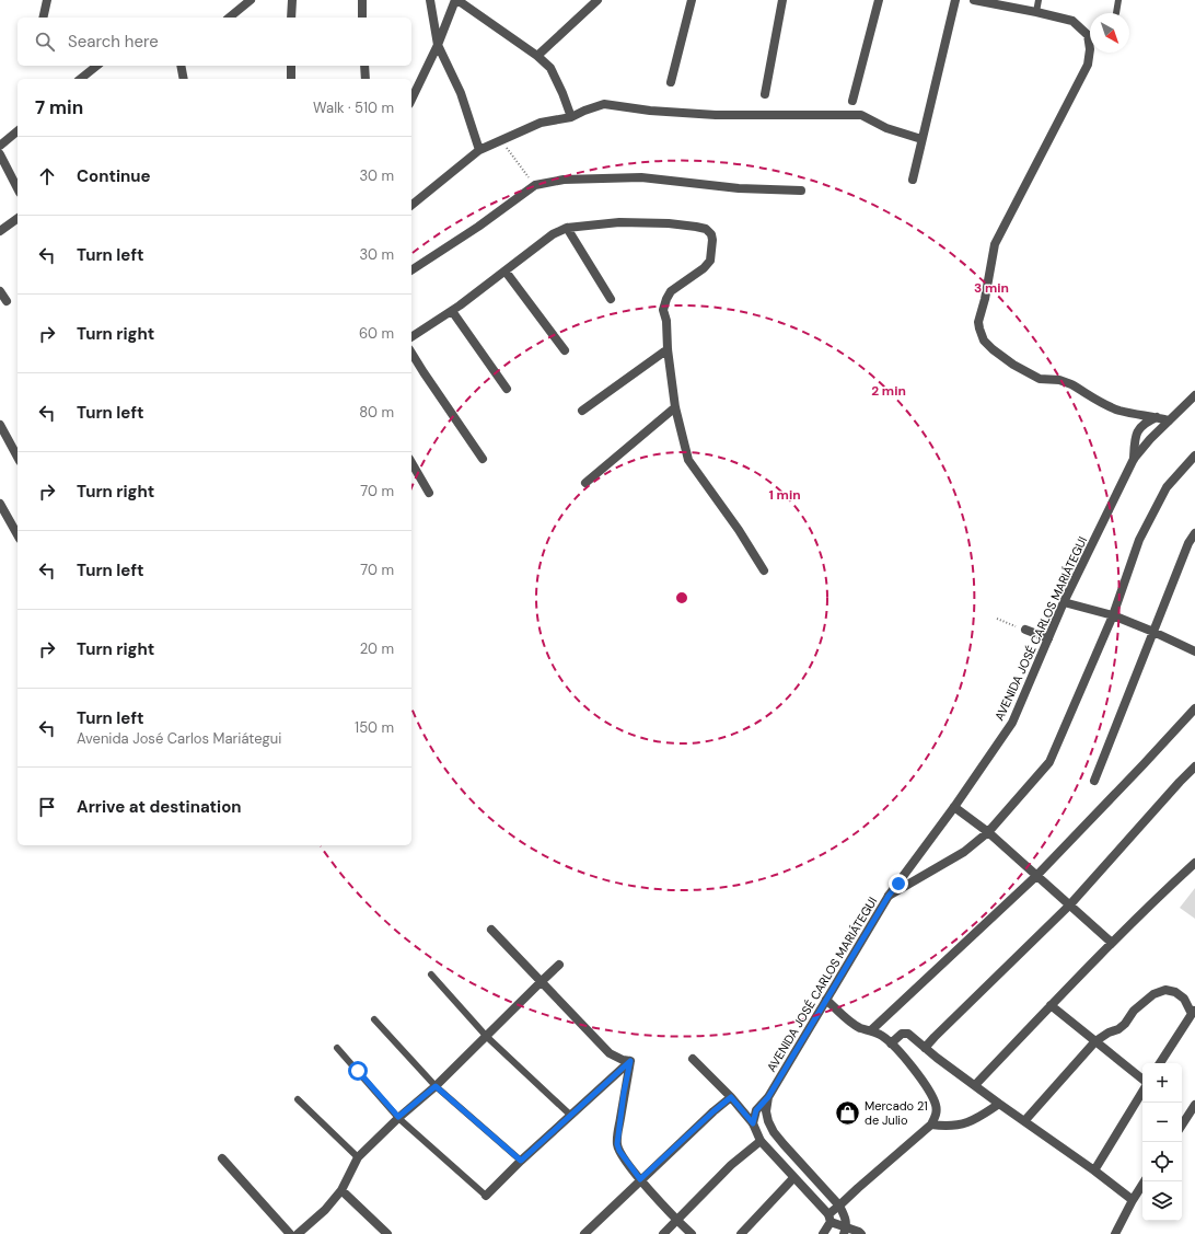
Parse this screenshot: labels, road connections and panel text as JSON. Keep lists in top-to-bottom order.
{
  "streets": {
    "street": ["AVENIDA JOSÉ CARLOS MARIÁTEGUI"]
  },
  "places": {
    "shop": ["Mercado 21 de Julio"]
  },
  "north": "bottom right",
  "page": {
    "search": "Search here",
    "heading": ["7 min", "Walk · 510 m"],
    "list": [
      ["Continue", "30 m"],
      ["Turn left", "30 m"],
      ["Turn right", "60 m"],
      ["Turn left", "80 m"],
      ["Turn right", "70 m"],
      ["Turn left", "70 m"],
      ["Turn right", "20 m"],
      ["Turn left", "Avenida José Carlos Mariátegui", "150 m"],
      "Arrive at destination"
    ],
    "map_buttons": ["+", "−"]
  },
  "rings": ["3 min", "2 min", "1 min"]
}
